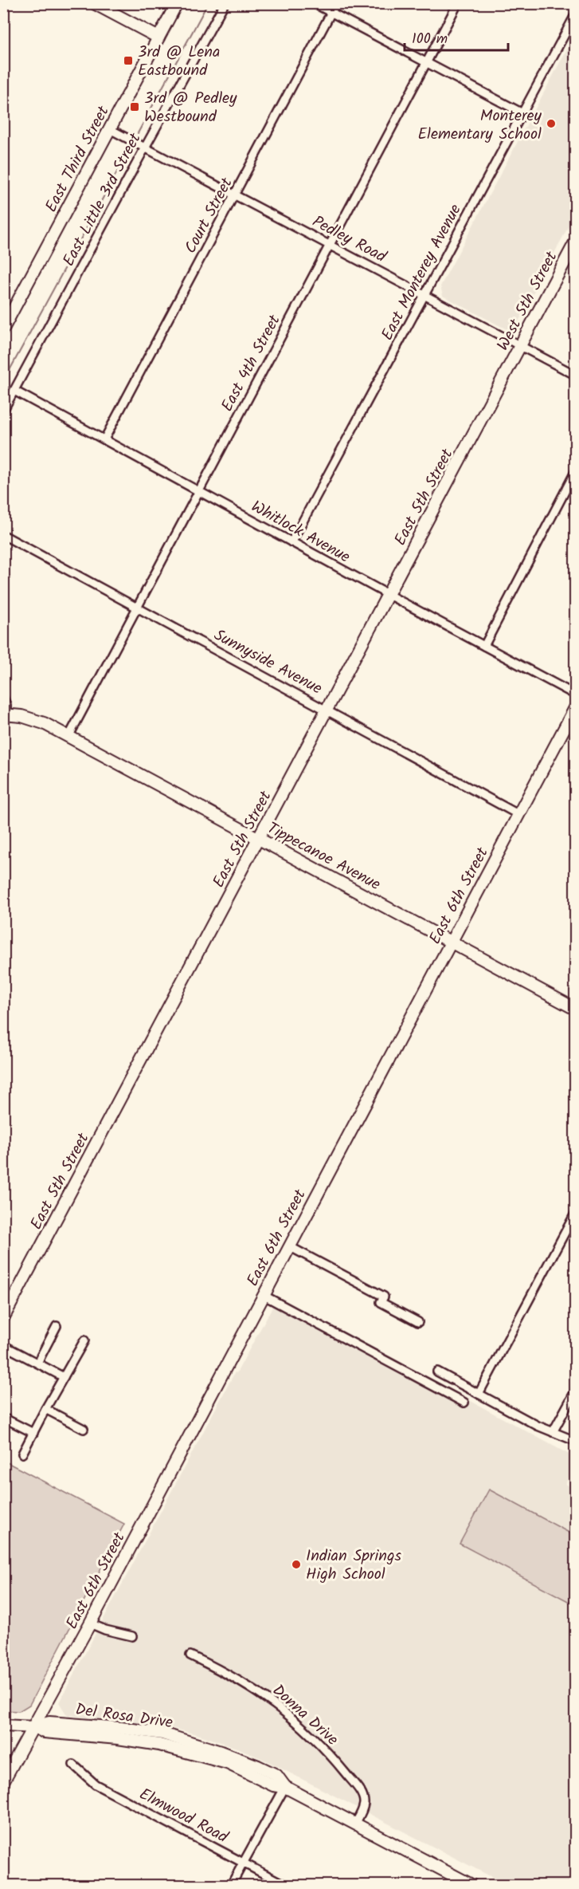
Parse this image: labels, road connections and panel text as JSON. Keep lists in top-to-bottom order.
{
  "streets": {
    "street": [
      "East Third Street",
      "East Little 3rd Street",
      "Court Street",
      "Pedley Road",
      "East Monterey Avenue",
      "West 5th Street",
      "East 4th Street",
      "East 5th Street",
      "Whitlock Avenue",
      "Sunnyside Avenue",
      "Tippecanoe Avenue",
      "East 6th Street",
      "Donna Drive",
      "Del Rosa Drive",
      "Elmwood Road"
    ]
  },
  "crossings": [
    ["East Third Street", "Pedley Road"],
    ["East Little 3rd Street", "Pedley Road"],
    ["East Little 3rd Street", "Whitlock Avenue"],
    ["Court Street", "Pedley Road"],
    ["Court Street", "Whitlock Avenue"],
    ["Pedley Road", "East Monterey Avenue"],
    ["Pedley Road", "West 5th Street"],
    ["Pedley Road", "East 4th Street"],
    ["East Monterey Avenue", "Whitlock Avenue"],
    ["West 5th Street", "East 5th Street"],
    ["East 4th Street", "Whitlock Avenue"],
    ["East 4th Street", "Sunnyside Avenue"],
    ["East 4th Street", "Tippecanoe Avenue"],
    ["East 5th Street", "Whitlock Avenue"],
    ["East 5th Street", "Sunnyside Avenue"],
    ["East 5th Street", "Tippecanoe Avenue"],
    ["Sunnyside Avenue", "East 6th Street"],
    ["Tippecanoe Avenue", "East 6th Street"],
    ["East 6th Street", "Del Rosa Drive"],
    ["Donna Drive", "Del Rosa Drive"]
  ],
  "places": {
    "transit": ["3rd @ Lena Eastbound", "3rd @ Pedley Westbound"],
    "other": ["Monterey Elementary School", "Indian Springs High School"]
  },
  "scale_bar": "100 m"
}
